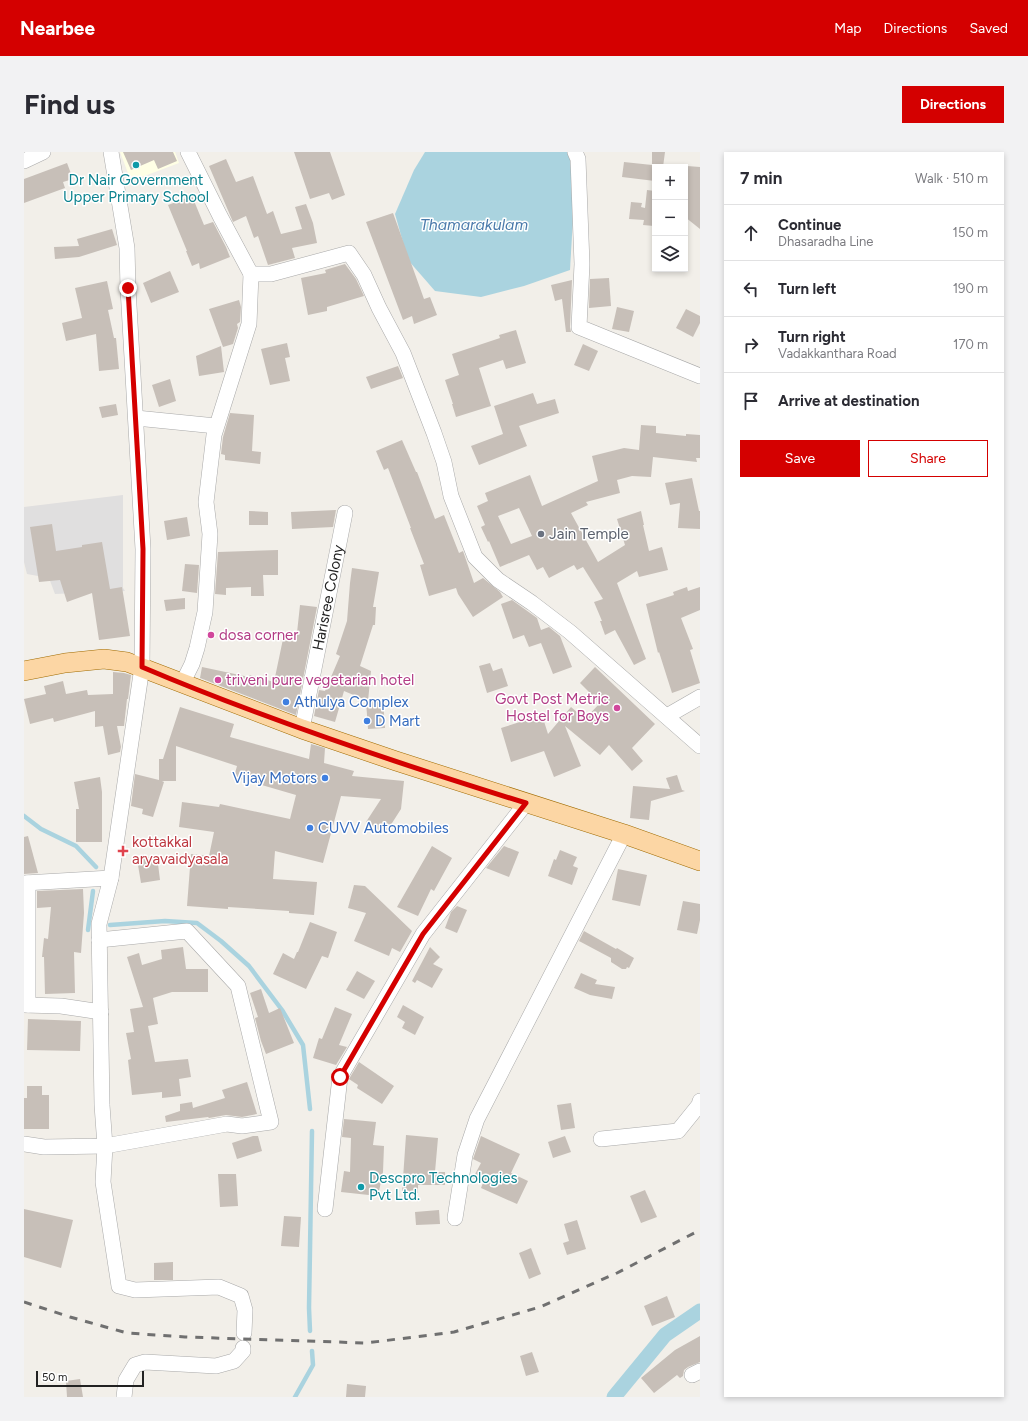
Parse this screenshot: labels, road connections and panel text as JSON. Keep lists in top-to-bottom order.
{
  "streets": {
    "street": ["Harisree Colony"]
  },
  "water": ["Thamarakulam"],
  "places": {
    "other": [
      "Dr Nair Government Upper Primary School",
      "Jain Temple",
      "dosa corner",
      "triveni pure vegetarian hotel",
      "Athulya Complex",
      "Govt Post Metric Hostel for Boys",
      "D Mart",
      "Vijay Motors",
      "CUVV Automobiles",
      "Descpro Technologies Pvt Ltd."
    ],
    "health": ["kottakkal aryavaidyasala"]
  },
  "scale_bar": "50 m",
  "page": {
    "header": "Nearbee",
    "nav": ["Map", "Directions", "Saved"],
    "buttons": [
      "Directions",
      ["Save", "Share"]
    ],
    "title": "Find us",
    "heading": ["7 min", "Walk · 510 m"],
    "map_buttons": ["+", "−"],
    "list": [
      ["Continue", "Dhasaradha Line", "150 m"],
      ["Turn left", "190 m"],
      ["Turn right", "Vadakkanthara Road", "170 m"],
      "Arrive at destination"
    ],
    "scale": "50 m"
  }
}
